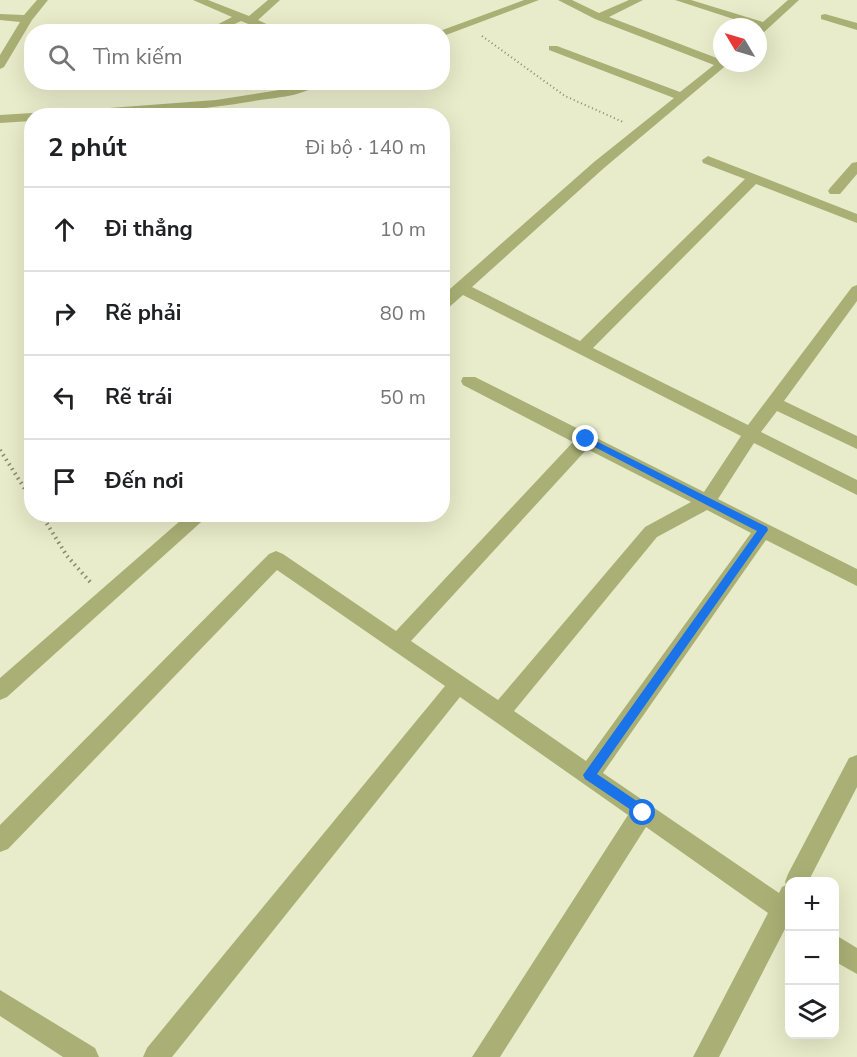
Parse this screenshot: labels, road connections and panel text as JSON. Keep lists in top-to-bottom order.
{
  "north": "top left",
  "page": {
    "search": "Tìm kiếm",
    "heading": ["2 phút", "Đi bộ · 140 m"],
    "list": [
      ["Đi thẳng", "10 m"],
      ["Rẽ phải", "80 m"],
      ["Rẽ trái", "50 m"],
      "Đến nơi"
    ],
    "map_buttons": ["+", "−"]
  }
}
